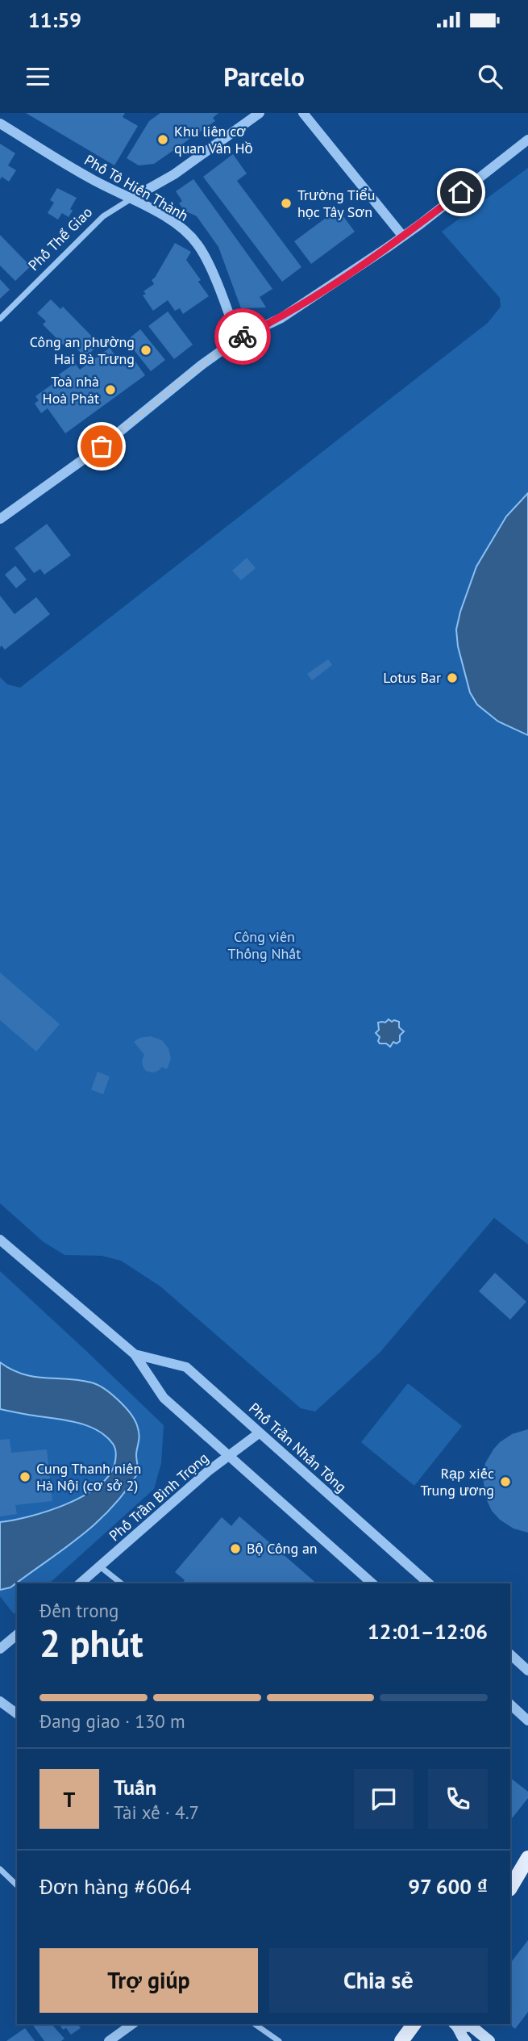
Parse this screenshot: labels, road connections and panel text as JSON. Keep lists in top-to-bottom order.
{
  "streets": {
    "street": [
      "Phố Tô Hiến Thành",
      "Phố Thể Giao",
      "Phố Trần Nhân Tông",
      "Phố Trần Bình Trọng"
    ]
  },
  "crossings": [
    ["Phố Tô Hiến Thành", "Phố Thể Giao"],
    ["Phố Trần Nhân Tông", "Phố Trần Bình Trọng"]
  ],
  "parks": ["Công viên Thống Nhất"],
  "places": [
    "Khu liên cơ quan Vân Hồ",
    "Trường Tiểu học Tây Sơn",
    "Công an phường Hai Bà Trưng",
    "Toà nhà Hoà Phát",
    "Lotus Bar",
    "Cung Thanh niên Hà Nội (cơ sở 2)",
    "Rạp xiếc Trung ương",
    "Bộ Công an"
  ],
  "page": {
    "status": "11:59",
    "header": "Parcelo",
    "heading": ["2 phút", "Đến trong", "12:01–12:06"],
    "panel": [
      "Tuấn",
      "Tài xế · 4.7",
      "Đơn hàng #6064",
      "97 600 ₫"
    ],
    "bar": "Đang giao · 130 m",
    "round": "T",
    "buttons": ["Trợ giúp", "Chia sẻ"]
  }
}
